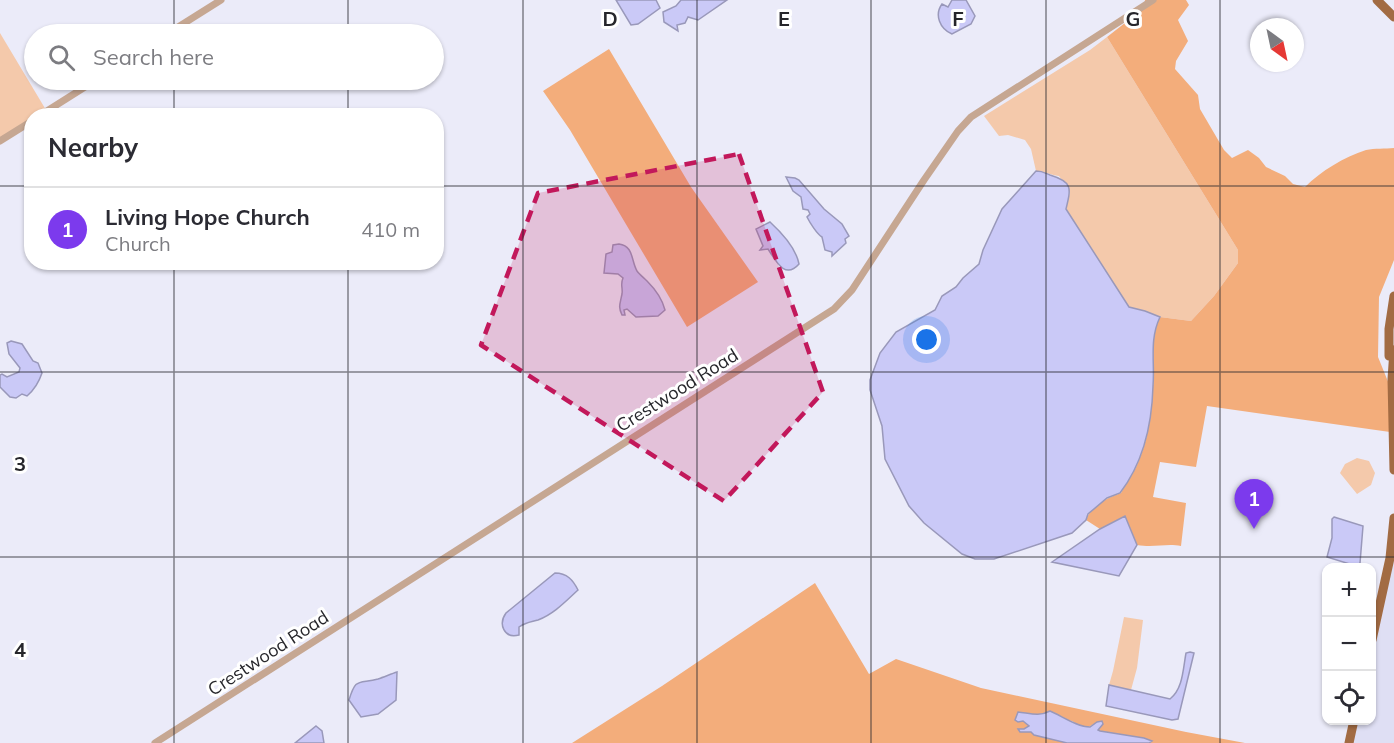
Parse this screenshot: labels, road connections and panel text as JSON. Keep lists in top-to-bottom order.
{
  "streets": {
    "street": ["Crestwood Road"]
  },
  "north": "bottom right",
  "page": {
    "search": "Search here",
    "heading": "Nearby",
    "list": [
      {
        "mark": "1",
        "name": "Living Hope Church",
        "note": "Church",
        "value": "410 m"
      }
    ],
    "pins": "1",
    "map_buttons": ["+", "−"]
  },
  "grid": {
    "columns": [
      "D",
      "E",
      "F",
      "G"
    ],
    "rows": ["3", "4"]
  }
}
